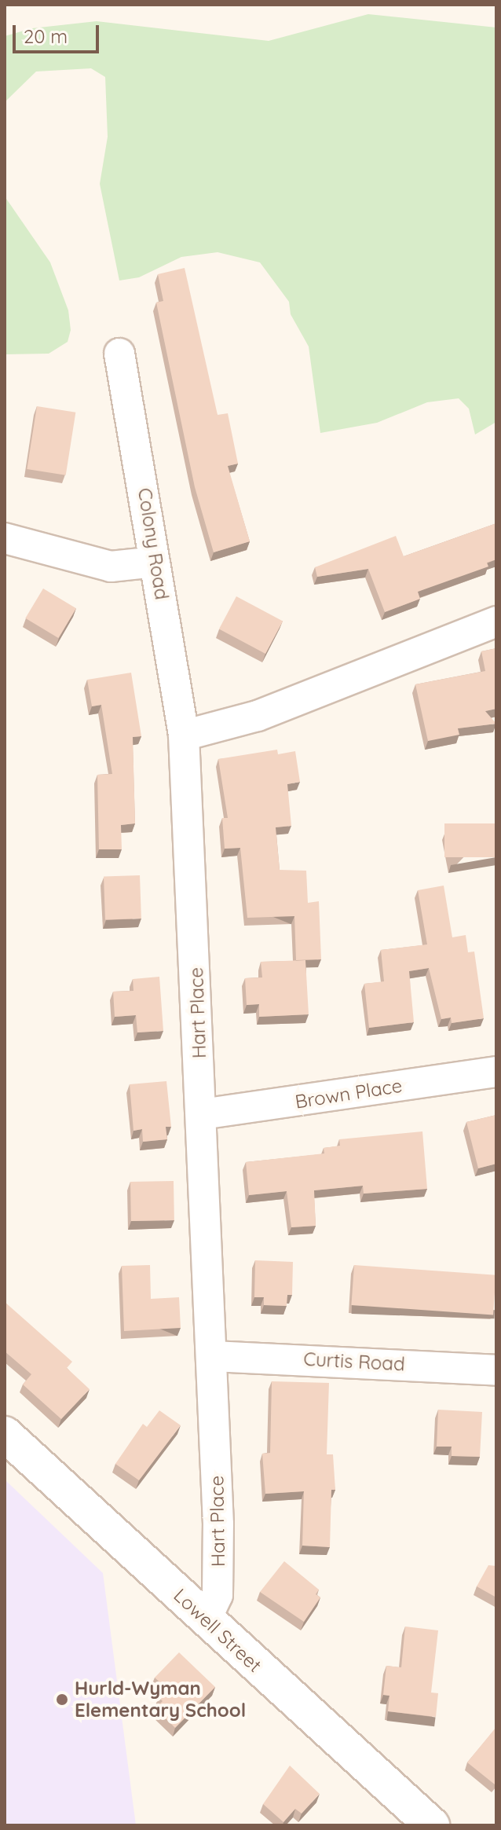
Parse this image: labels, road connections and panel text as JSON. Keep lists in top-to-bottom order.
{
  "streets": {
    "street": [
      "Colony Road",
      "Hart Place",
      "Brown Place",
      "Curtis Road",
      "Lowell Street"
    ]
  },
  "crossings": [
    ["Colony Road", "Hart Place"],
    ["Hart Place", "Brown Place"],
    ["Hart Place", "Curtis Road"],
    ["Hart Place", "Lowell Street"]
  ],
  "places": ["Hurld-Wyman Elementary School"],
  "scale_bar": "20 m"
}
